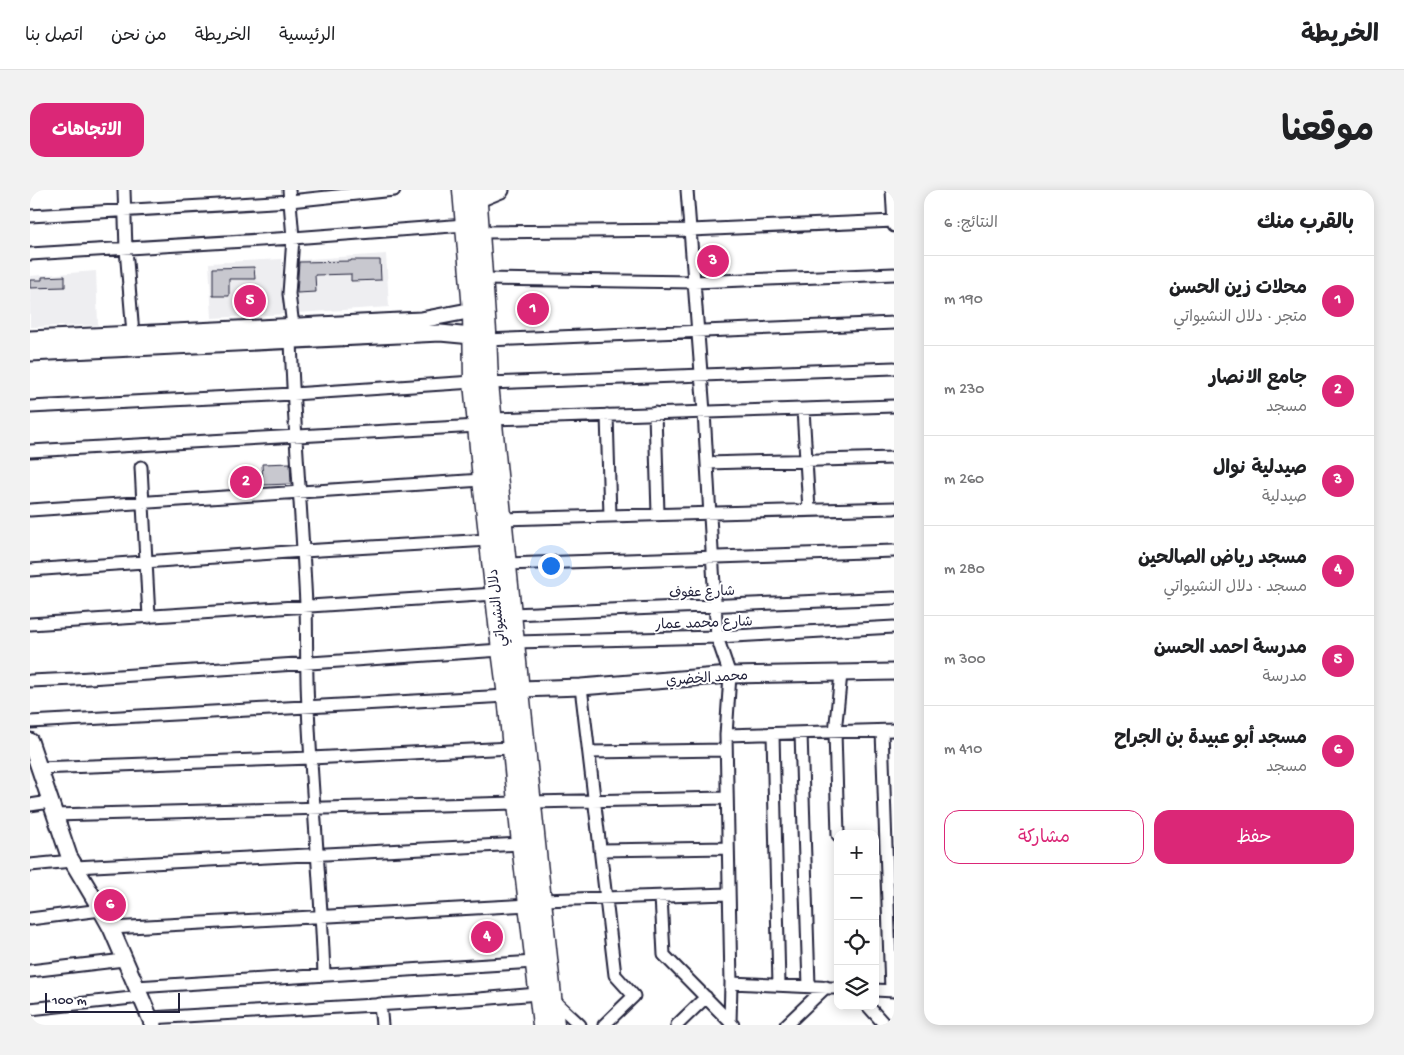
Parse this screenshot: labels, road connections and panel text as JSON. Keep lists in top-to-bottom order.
{
  "streets": {
    "main road": ["دلال النشيواتي"],
    "street": ["شارع عفوف", "شارع محمد عمار", "محمد الخضري"]
  },
  "crossings": [
    ["شارع عفوف", "دلال النشيواتي"],
    ["دلال النشيواتي", "شارع محمد عمار"],
    ["دلال النشيواتي", "محمد الخضري"]
  ],
  "scale_bar": "100 m",
  "page": {
    "header": "الخريطة",
    "nav": [
      "الرئيسية",
      "الخريطة",
      "من نحن",
      "اتصل بنا"
    ],
    "title": "موقعنا",
    "buttons": [
      "الاتجاهات",
      ["حفظ", "مشاركة"]
    ],
    "heading": ["بالقرب منك", "النتائج: 6"],
    "pins": [
      "3",
      "5",
      "1",
      "2",
      "6",
      "4"
    ],
    "list": [
      {
        "mark": "1",
        "name": "محلات زين الحسن",
        "note": "متجر · دلال النشيواتي",
        "value": "190 m"
      },
      {
        "mark": "2",
        "name": "جامع الانصار",
        "note": "مسجد",
        "value": "230 m"
      },
      {
        "mark": "3",
        "name": "صيدلية نوال",
        "note": "صيدلية",
        "value": "260 m"
      },
      {
        "mark": "4",
        "name": "مسجد رياض الصالحين",
        "note": "مسجد · دلال النشيواتي",
        "value": "280 m"
      },
      {
        "mark": "5",
        "name": "مدرسة احمد الحسن",
        "note": "مدرسة",
        "value": "300 m"
      },
      {
        "mark": "6",
        "name": "مسجد أبو عبيدة بن الجراح",
        "note": "مسجد",
        "value": "410 m"
      }
    ],
    "map_buttons": ["+", "−"],
    "scale": "100 m"
  }
}
